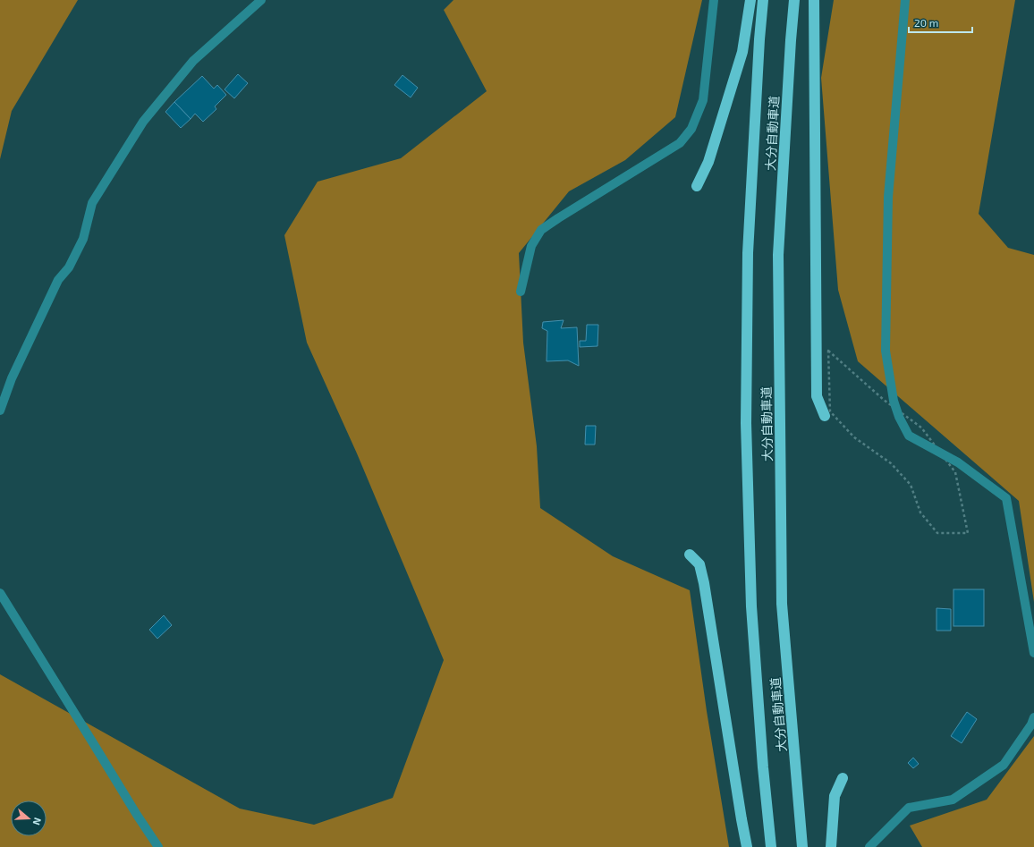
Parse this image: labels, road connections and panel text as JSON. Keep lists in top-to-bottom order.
{
  "streets": {
    "highway": ["大分自動車道"]
  },
  "scale_bar": "20 m",
  "north": "right"
}
